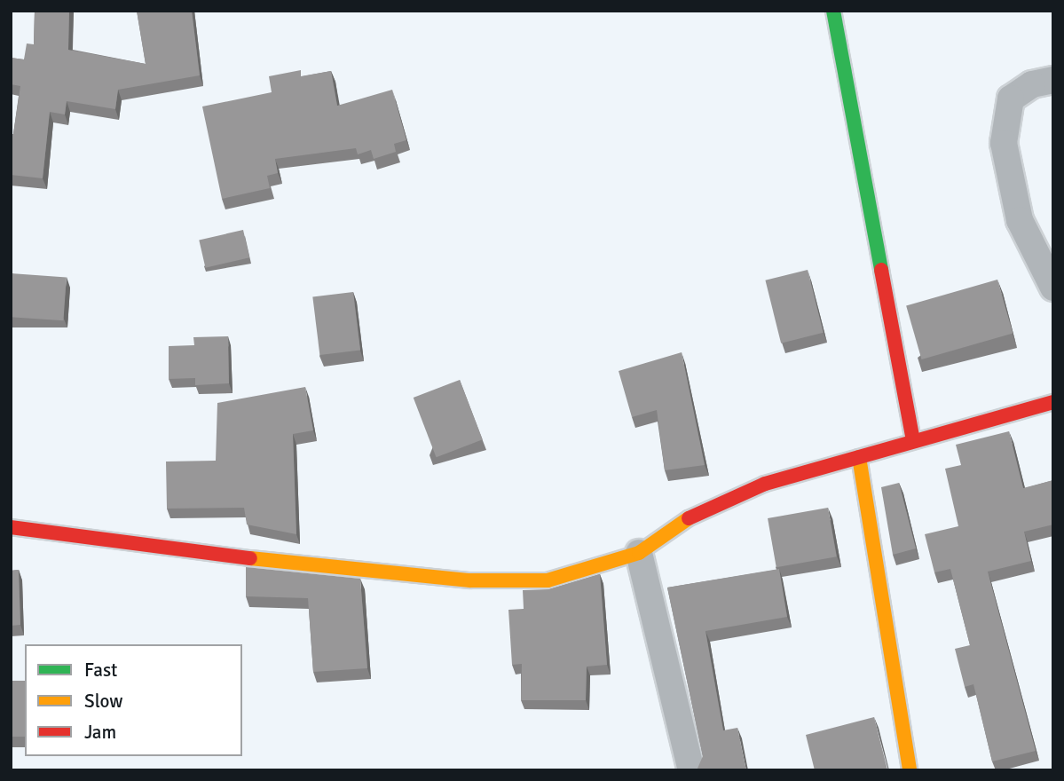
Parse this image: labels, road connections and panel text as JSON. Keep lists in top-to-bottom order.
{
  "legend": ["Fast", "Slow", "Jam"]
}
